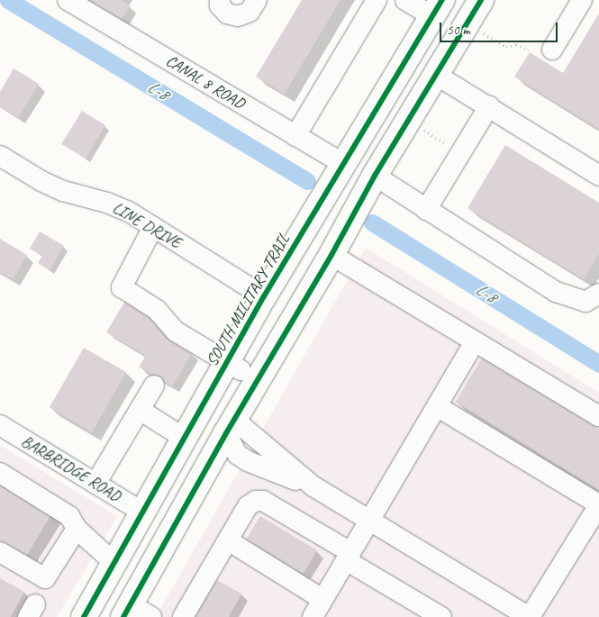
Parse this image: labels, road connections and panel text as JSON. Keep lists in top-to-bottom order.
{
  "streets": {
    "main road": ["SOUTH MILITARY TRAIL"],
    "street": ["CANAL 8 ROAD", "LINE DRIVE", "BARBRIDGE ROAD"]
  },
  "crossings": [
    ["CANAL 8 ROAD", "SOUTH MILITARY TRAIL"],
    ["LINE DRIVE", "SOUTH MILITARY TRAIL"],
    ["SOUTH MILITARY TRAIL", "BARBRIDGE ROAD"]
  ],
  "water": ["L-8"],
  "scale_bar": "50 m"
}
